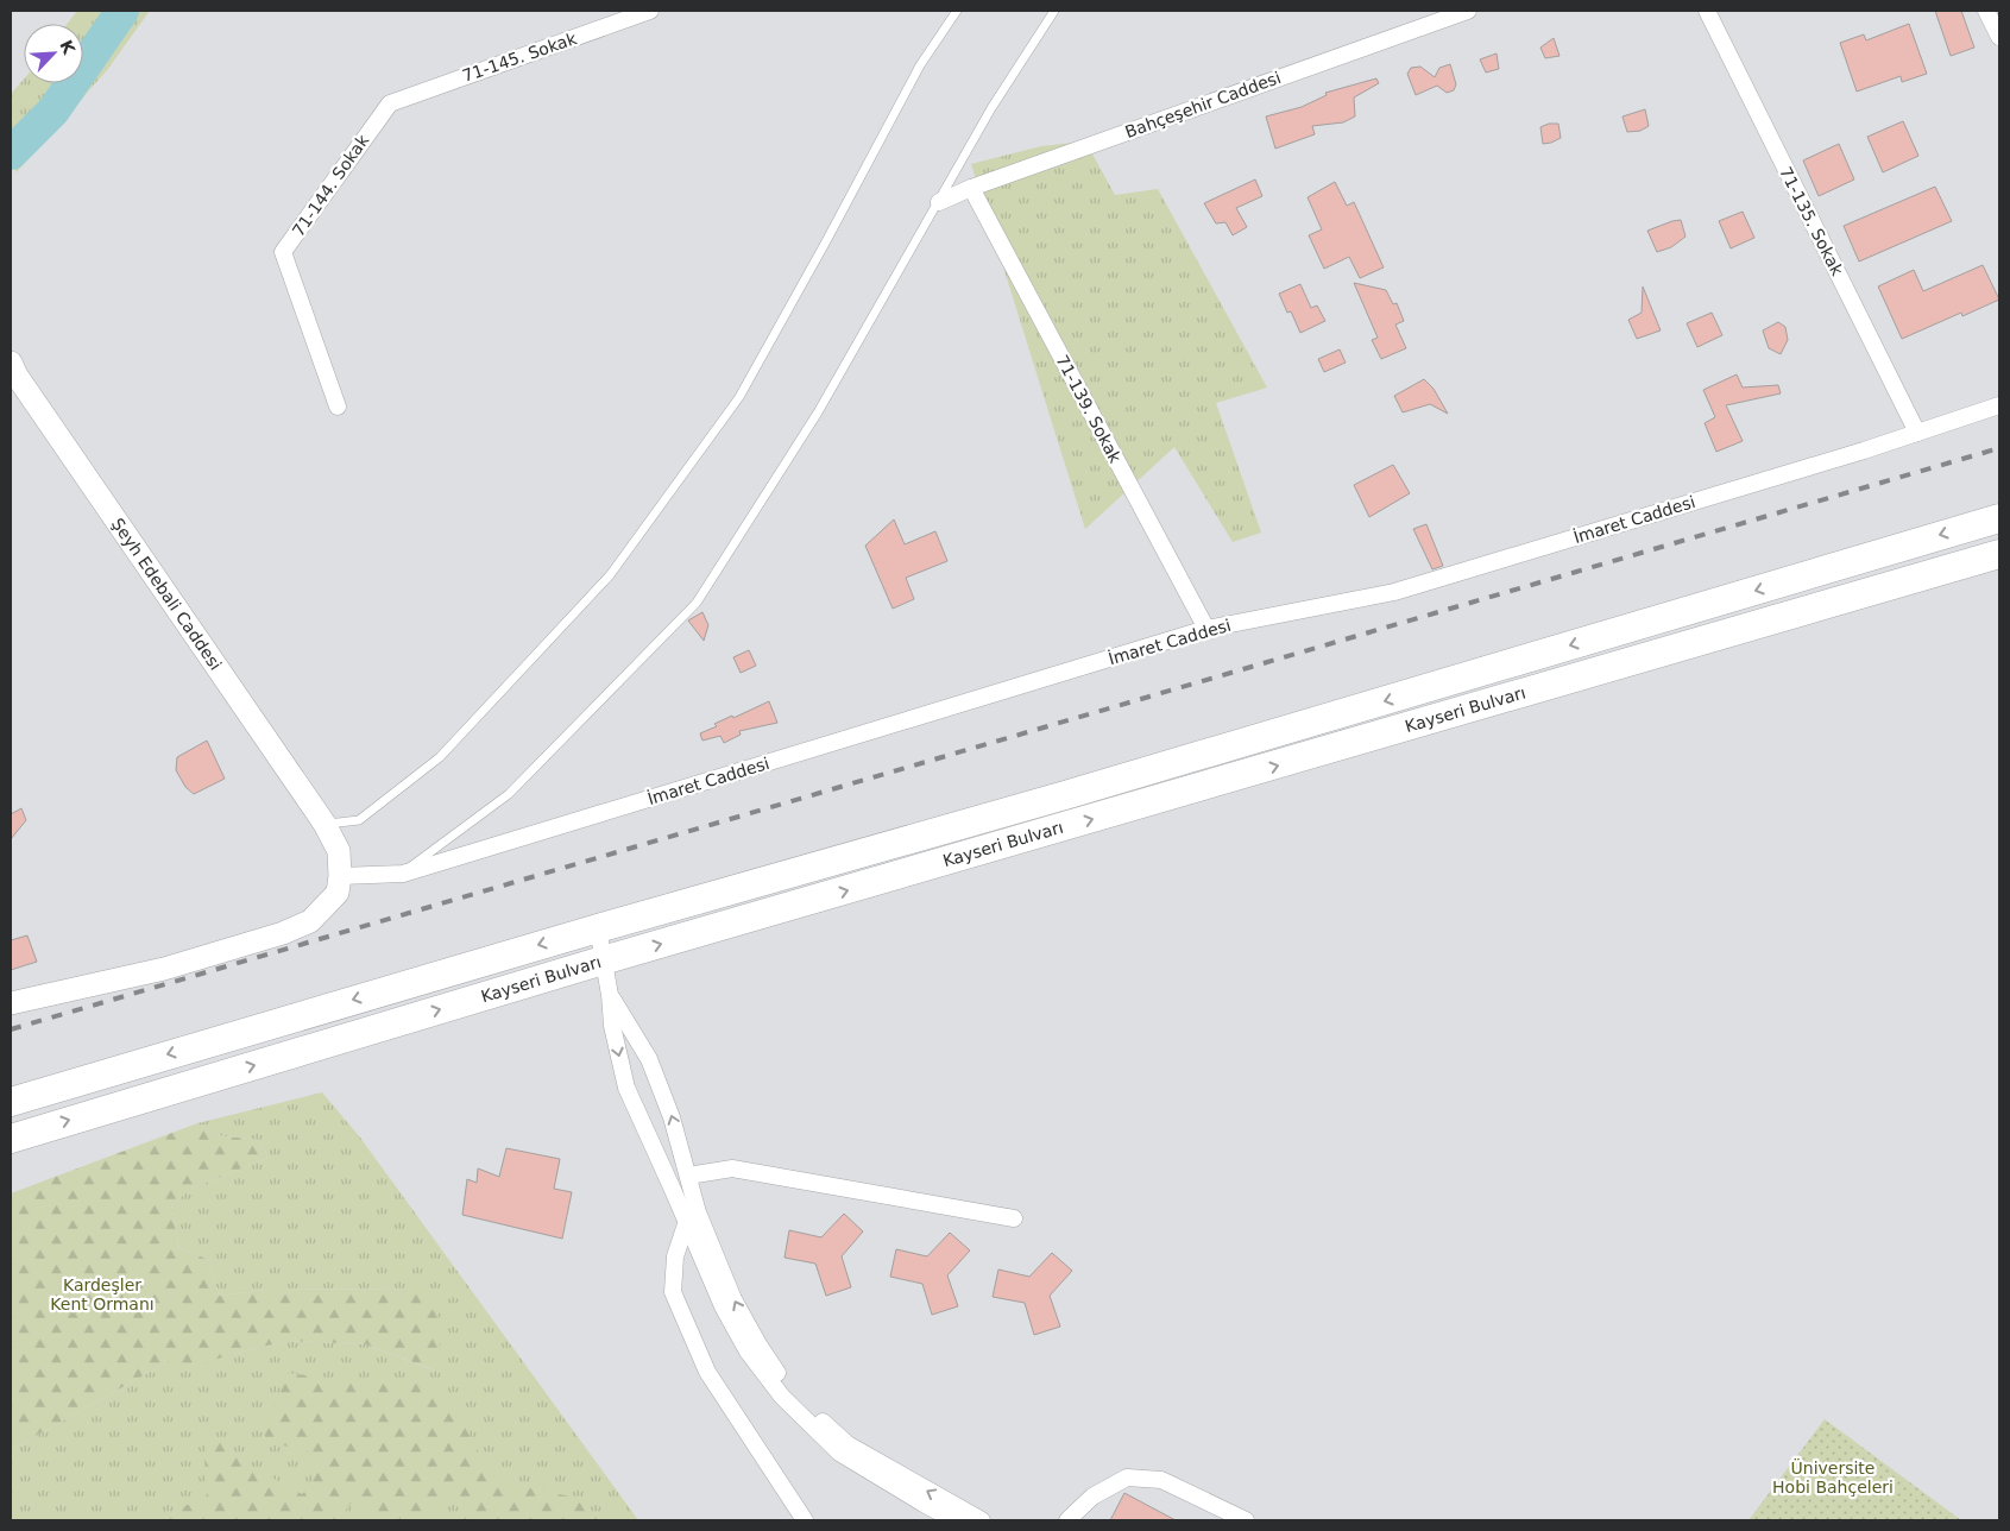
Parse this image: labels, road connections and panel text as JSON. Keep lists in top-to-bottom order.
{
  "streets": {
    "highway": ["Kayseri Bulvarı"],
    "street": [
      "71-145. Sokak",
      "Bahçeşehir Caddesi",
      "71-144. Sokak",
      "71-135. Sokak",
      "71-139. Sokak",
      "İmaret Caddesi",
      "Şeyh Edebali Caddesi"
    ]
  },
  "crossings": [
    ["71-145. Sokak", "71-144. Sokak"],
    ["Bahçeşehir Caddesi", "71-139. Sokak"],
    ["71-135. Sokak", "İmaret Caddesi"],
    ["71-139. Sokak", "İmaret Caddesi"],
    ["İmaret Caddesi", "Şeyh Edebali Caddesi"]
  ],
  "parks": ["Kardeşler Kent Ormanı", "Üniversite Hobi Bahçeleri"],
  "north": "top right"
}
